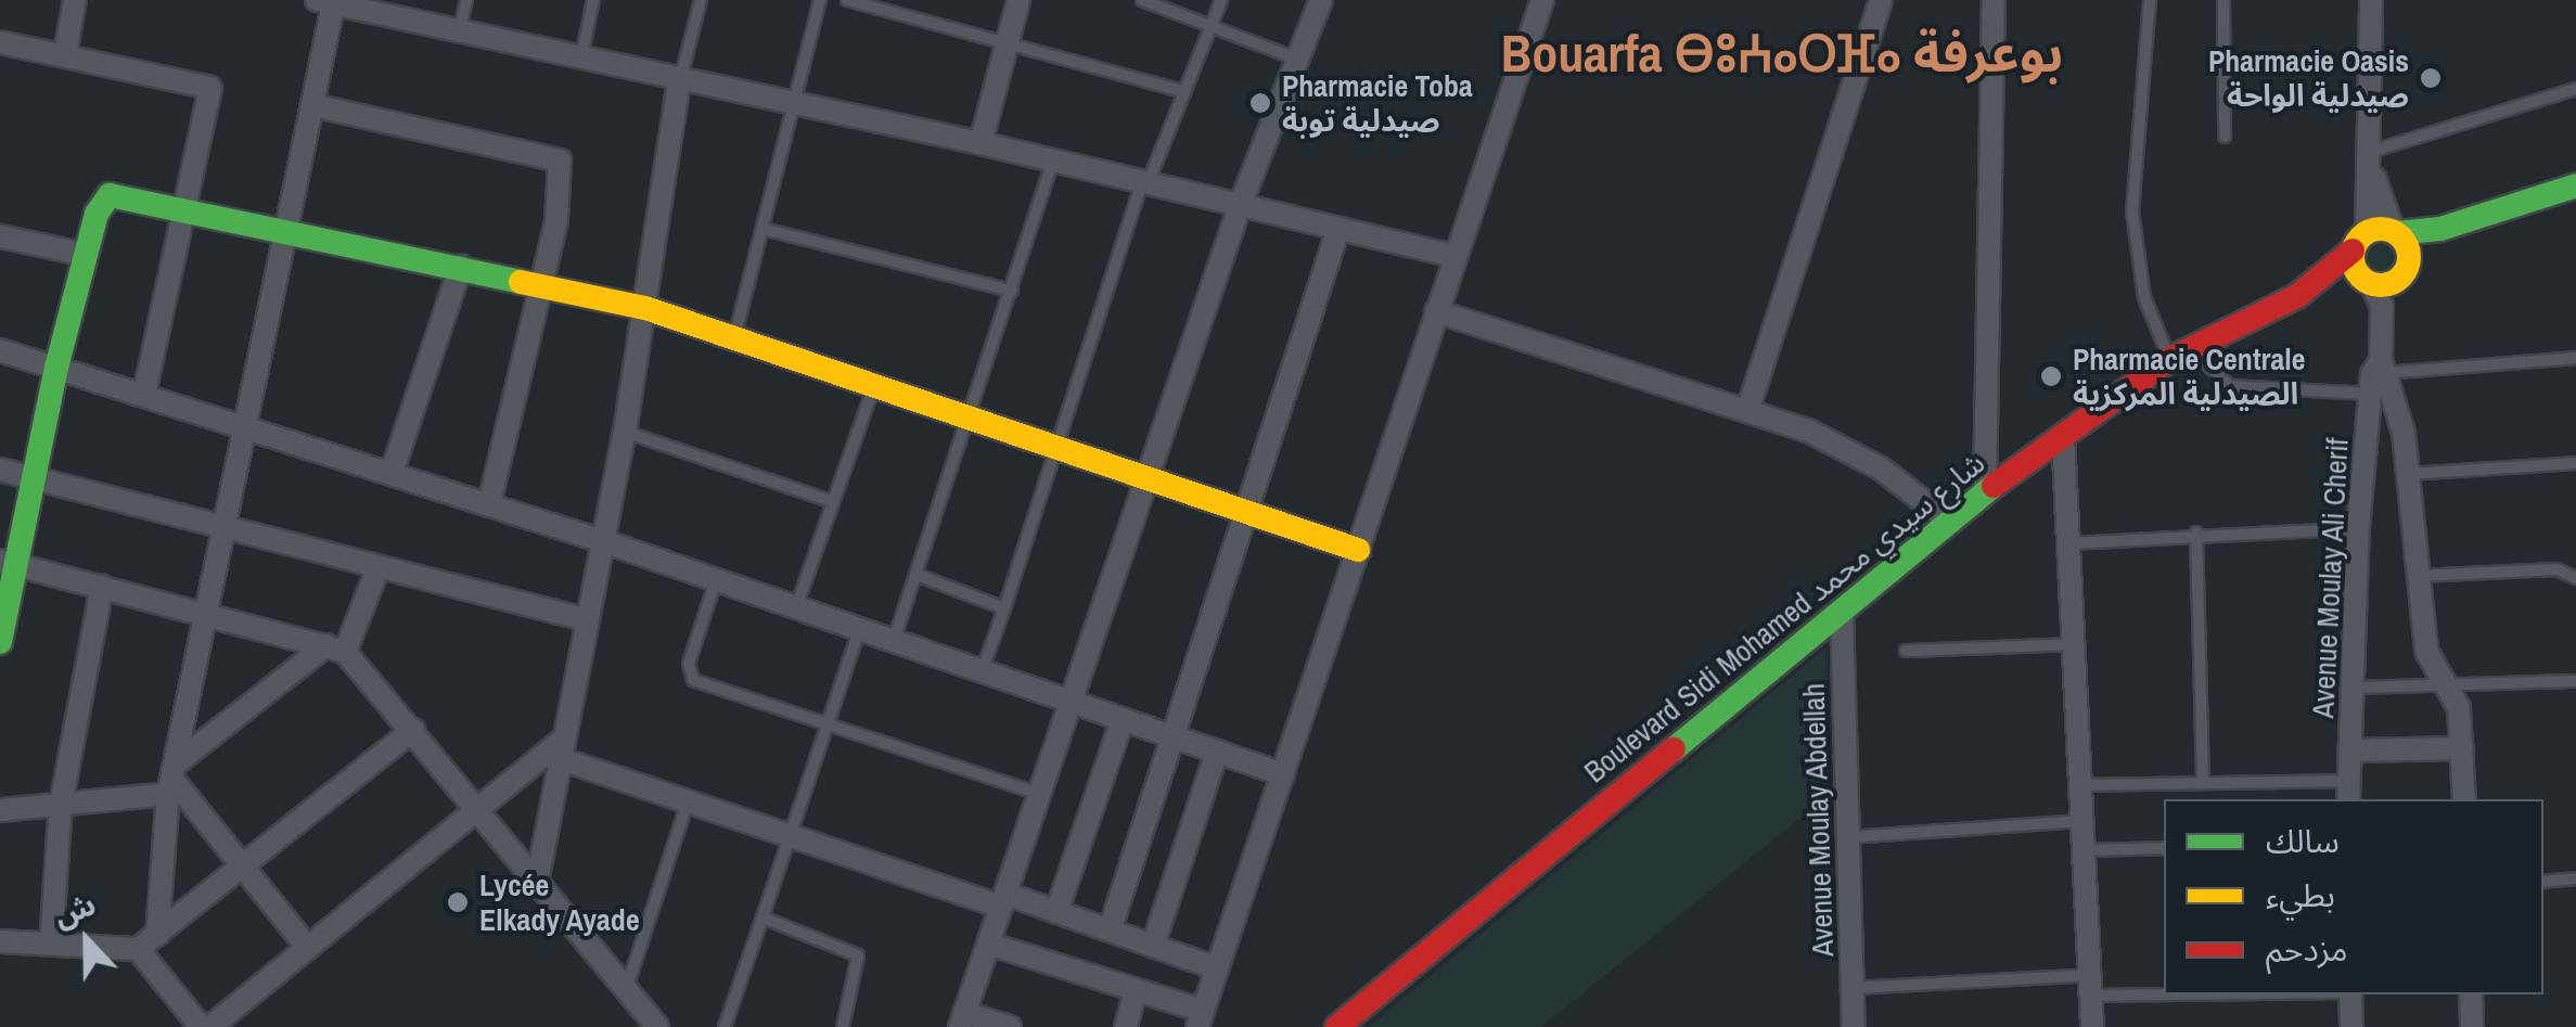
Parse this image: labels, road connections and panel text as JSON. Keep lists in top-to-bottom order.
{
  "streets": {
    "street": ["Avenue Moulay Ali Cherif", "Boulevard Sidi Mohamed شارع سيدي محمد", "Avenue Moulay Abdellah"]
  },
  "crossings": [
    ["Boulevard Sidi Mohamed شارع سيدي محمد", "Avenue Moulay Abdellah"]
  ],
  "districts": ["Bouarfa ⴱⵓⵄⴰⵔⴼⴰ بوعرفة"],
  "places": [
    "Pharmacie Oasis صيدلية الواحة",
    "Pharmacie Toba صيدلية توبة",
    "Pharmacie Centrale الصيدلية المركزية",
    "Lycée Elkady Ayade"
  ],
  "legend": ["سالك", "بطيء", "مزدحم"],
  "north": "top"
}
